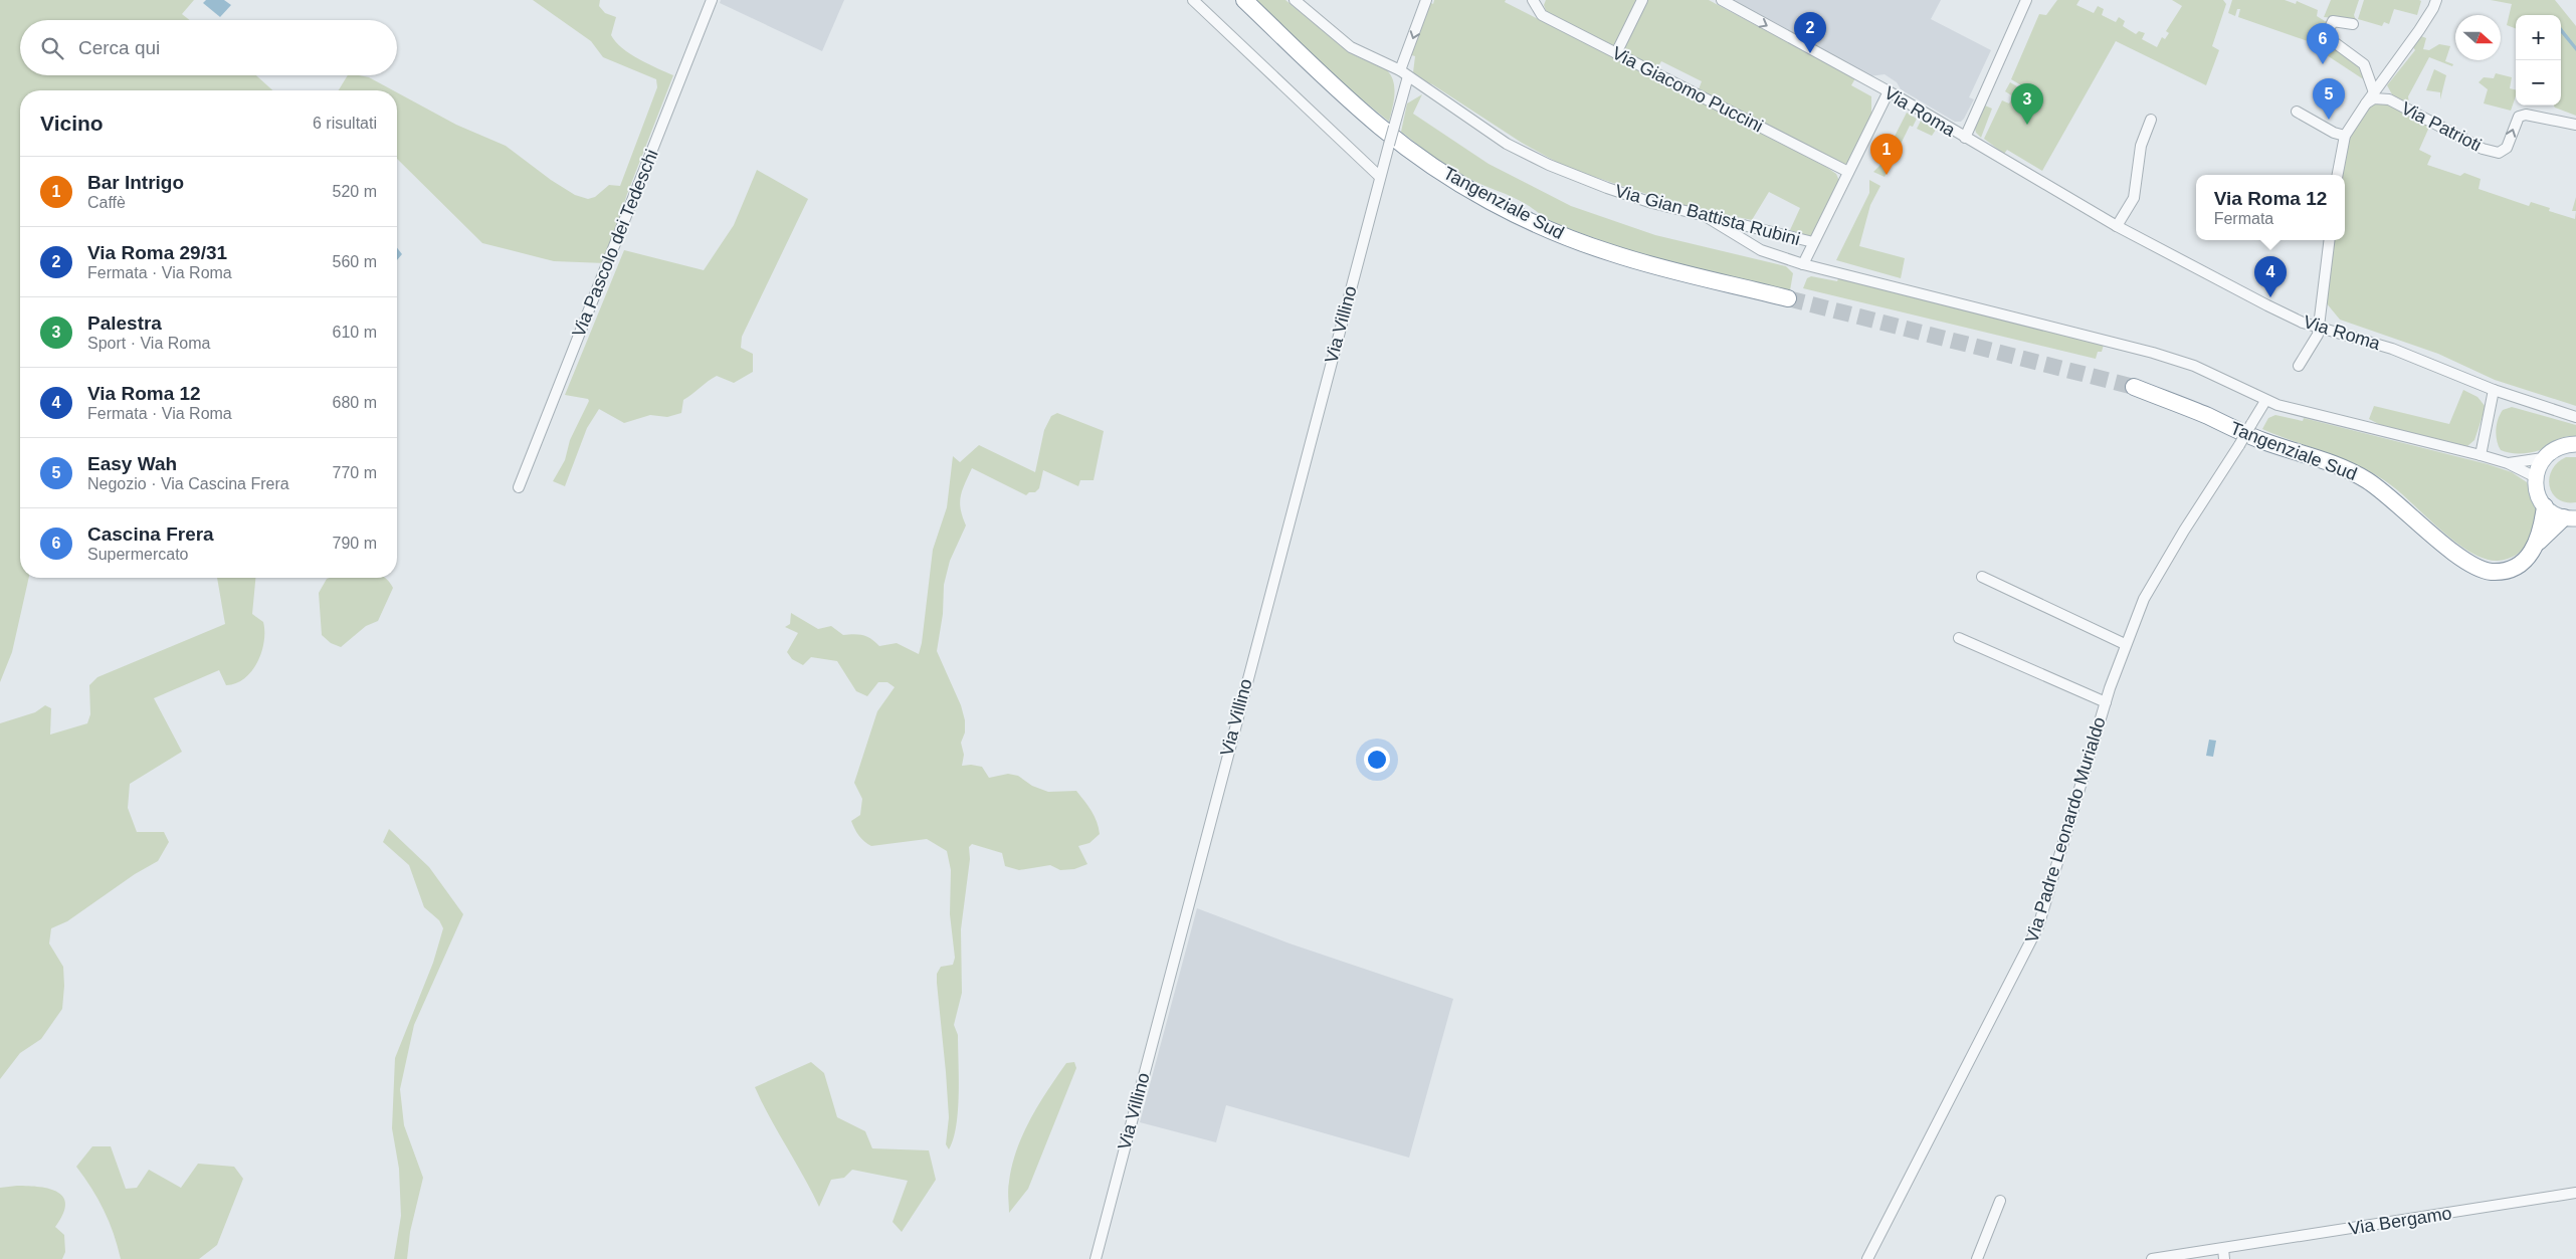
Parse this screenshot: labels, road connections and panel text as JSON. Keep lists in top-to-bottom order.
{
  "streets": {
    "highway": ["Tangenziale Sud"],
    "street": [
      "Via Giacomo Puccini",
      "Via Roma",
      "Via Patrioti",
      "Via Gian Battista Rubini",
      "Via Pascolo dei Tedeschi",
      "Via Villino",
      "Via Padre Leonardo Murialdo",
      "Via Bergamo"
    ]
  },
  "crossings": [
    ["Via Gian Battista Rubini", "Via Villino"]
  ],
  "one_way": ["Via Patrioti"],
  "north": "right",
  "page": {
    "pins": [
      "2",
      "6",
      "5",
      "3",
      "1",
      "4"
    ],
    "map_buttons": ["+", "−"],
    "search": "Cerca qui",
    "heading": ["Vicino", "6 risultati"],
    "list": [
      {
        "mark": "1",
        "name": "Bar Intrigo",
        "note": "Caffè",
        "value": "520 m"
      },
      {
        "mark": "2",
        "name": "Via Roma 29/31",
        "note": "Fermata · Via Roma",
        "value": "560 m"
      },
      {
        "mark": "3",
        "name": "Palestra",
        "note": "Sport · Via Roma",
        "value": "610 m"
      },
      {
        "mark": "4",
        "name": "Via Roma 12",
        "note": "Fermata · Via Roma",
        "value": "680 m"
      },
      {
        "mark": "5",
        "name": "Easy Wah",
        "note": "Negozio · Via Cascina Frera",
        "value": "770 m"
      },
      {
        "mark": "6",
        "name": "Cascina Frera",
        "note": "Supermercato",
        "value": "790 m"
      }
    ],
    "popup": ["Via Roma 12", "Fermata"]
  }
}
